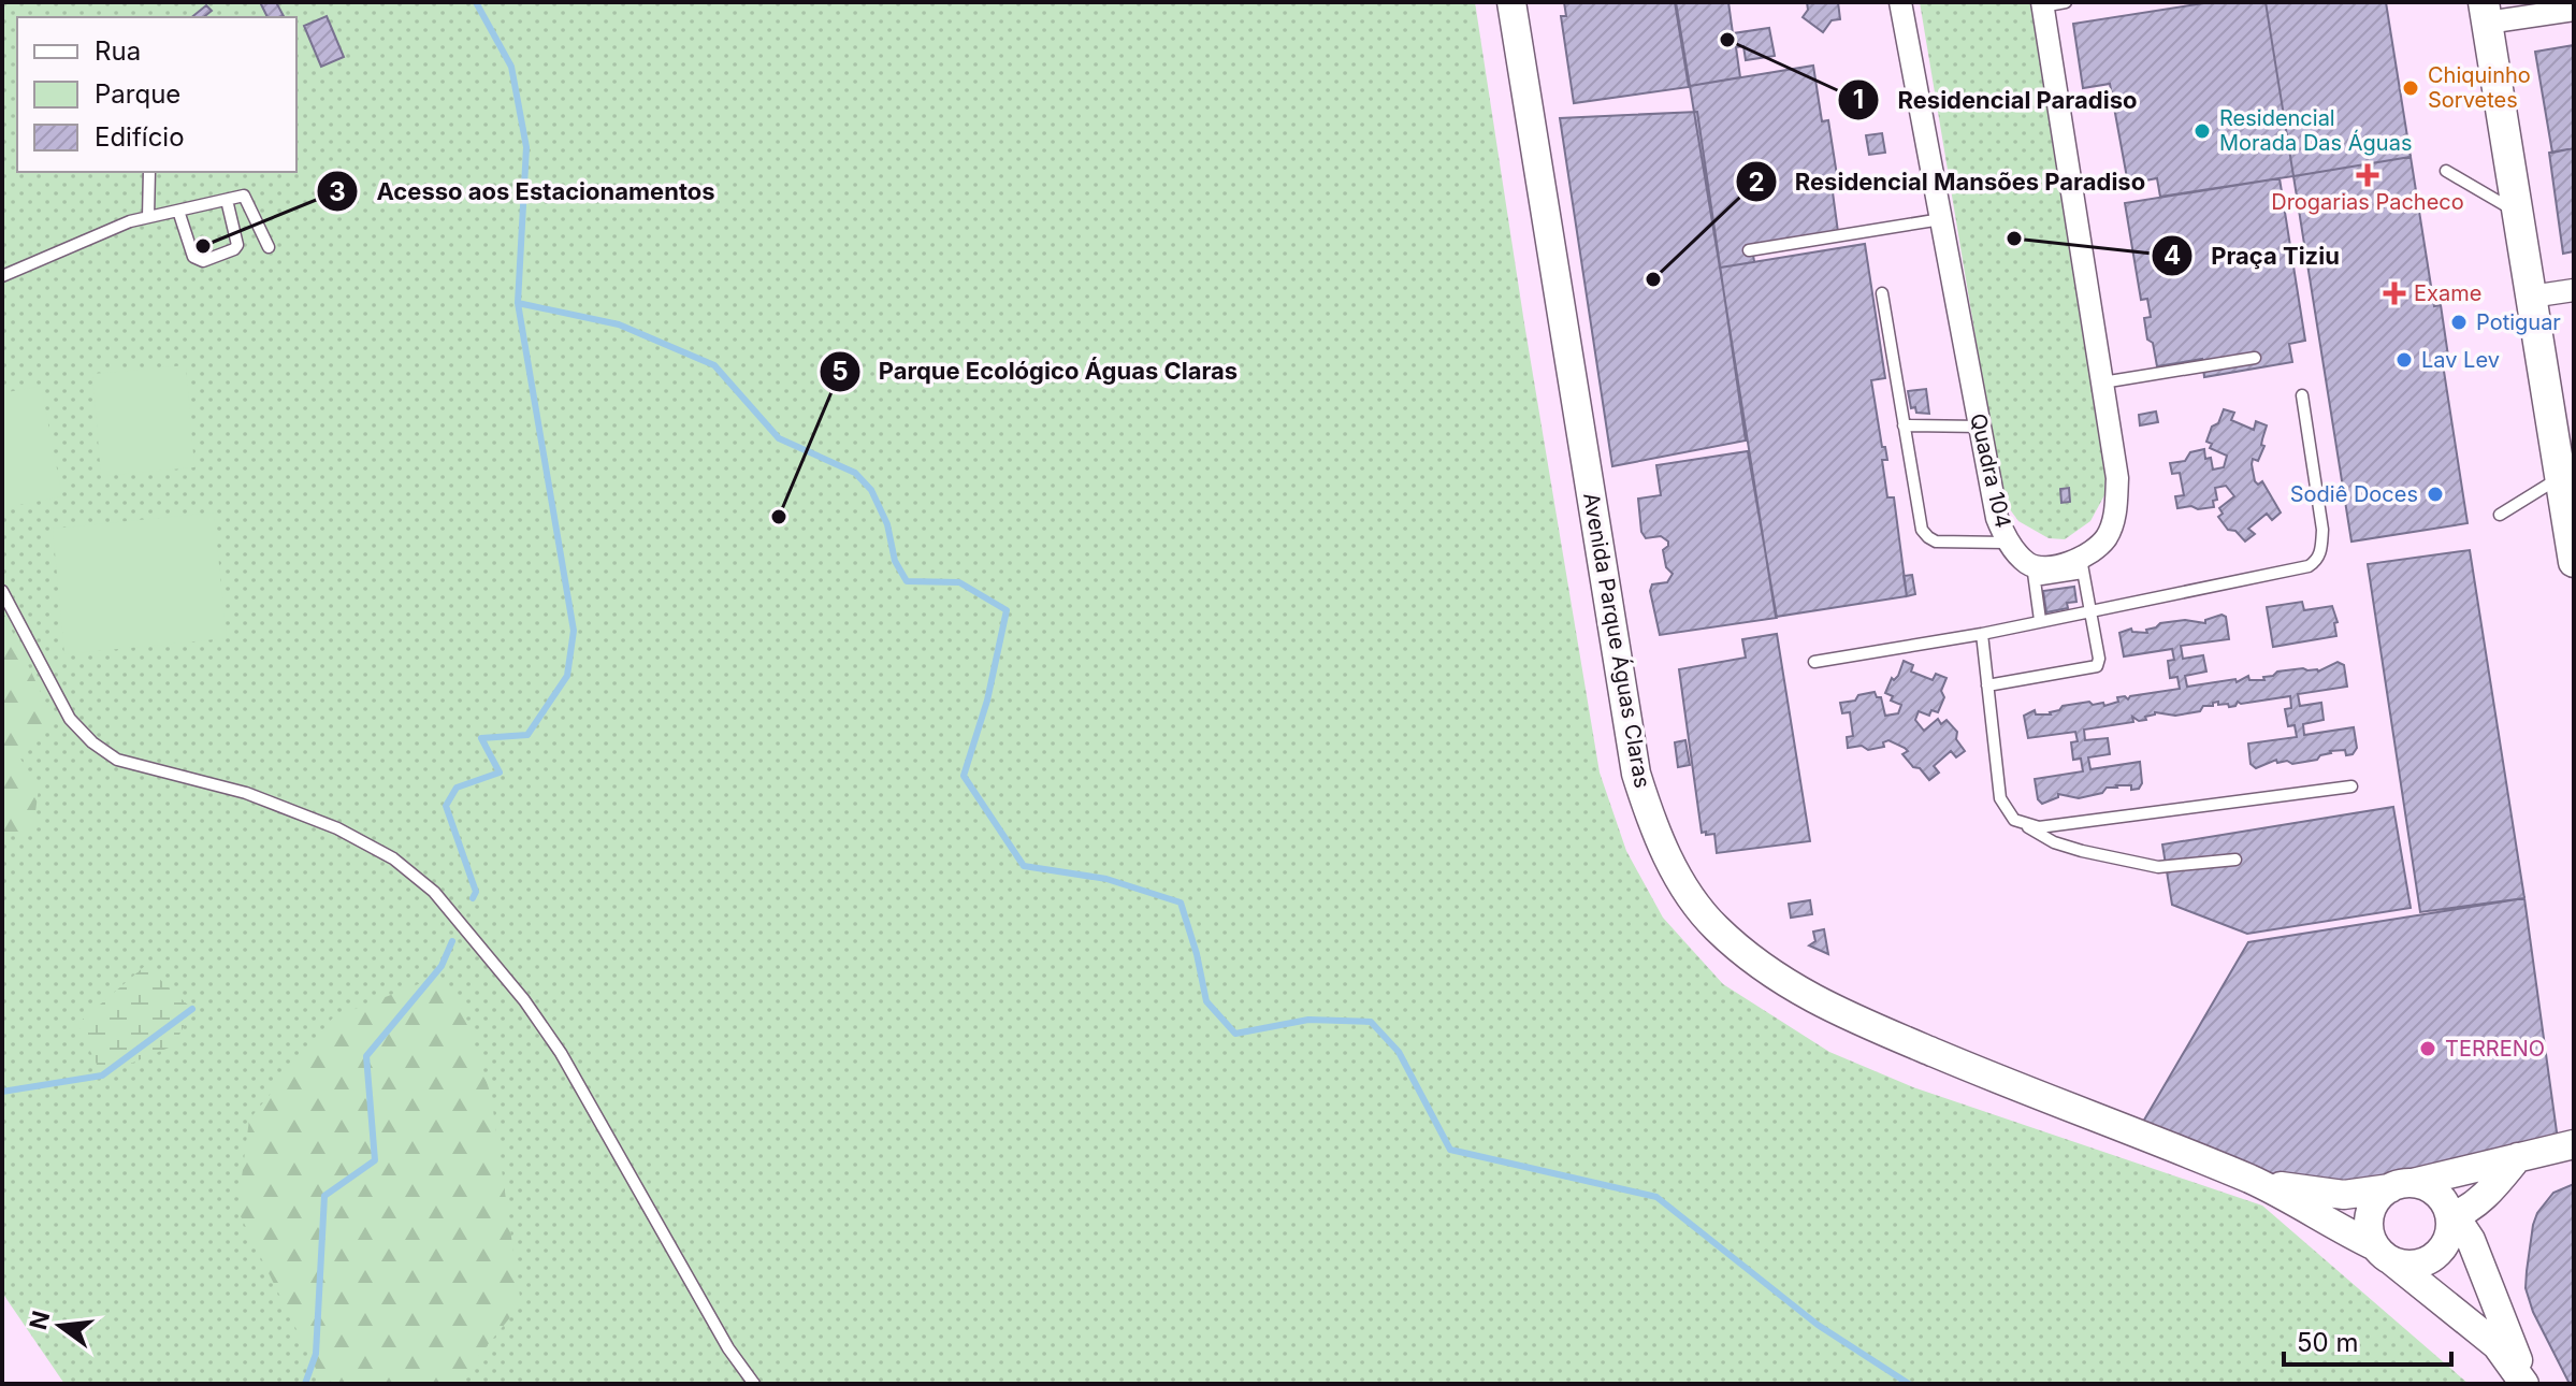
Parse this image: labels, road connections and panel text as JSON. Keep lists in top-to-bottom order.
{
  "streets": {
    "street": ["Quadra 104", "Avenida Parque Águas Claras"]
  },
  "places": {
    "other": [
      "Residencial Paradiso",
      "Chiquinho Sorvetes",
      "Residencial Morada Das Águas",
      "Praça Tiziu",
      "Acesso aos Estacionamentos",
      "Residencial Mansões Paradiso",
      "Potiguar",
      "Lav Lev",
      "Sodiê Doces",
      "Parque Ecológico Águas Claras",
      "TERRENO"
    ],
    "health": ["Drogarias Pacheco", "Exame"]
  },
  "legend": ["Rua", "Parque", "Edifício"],
  "scale_bar": "50 m",
  "north": "left"
}
